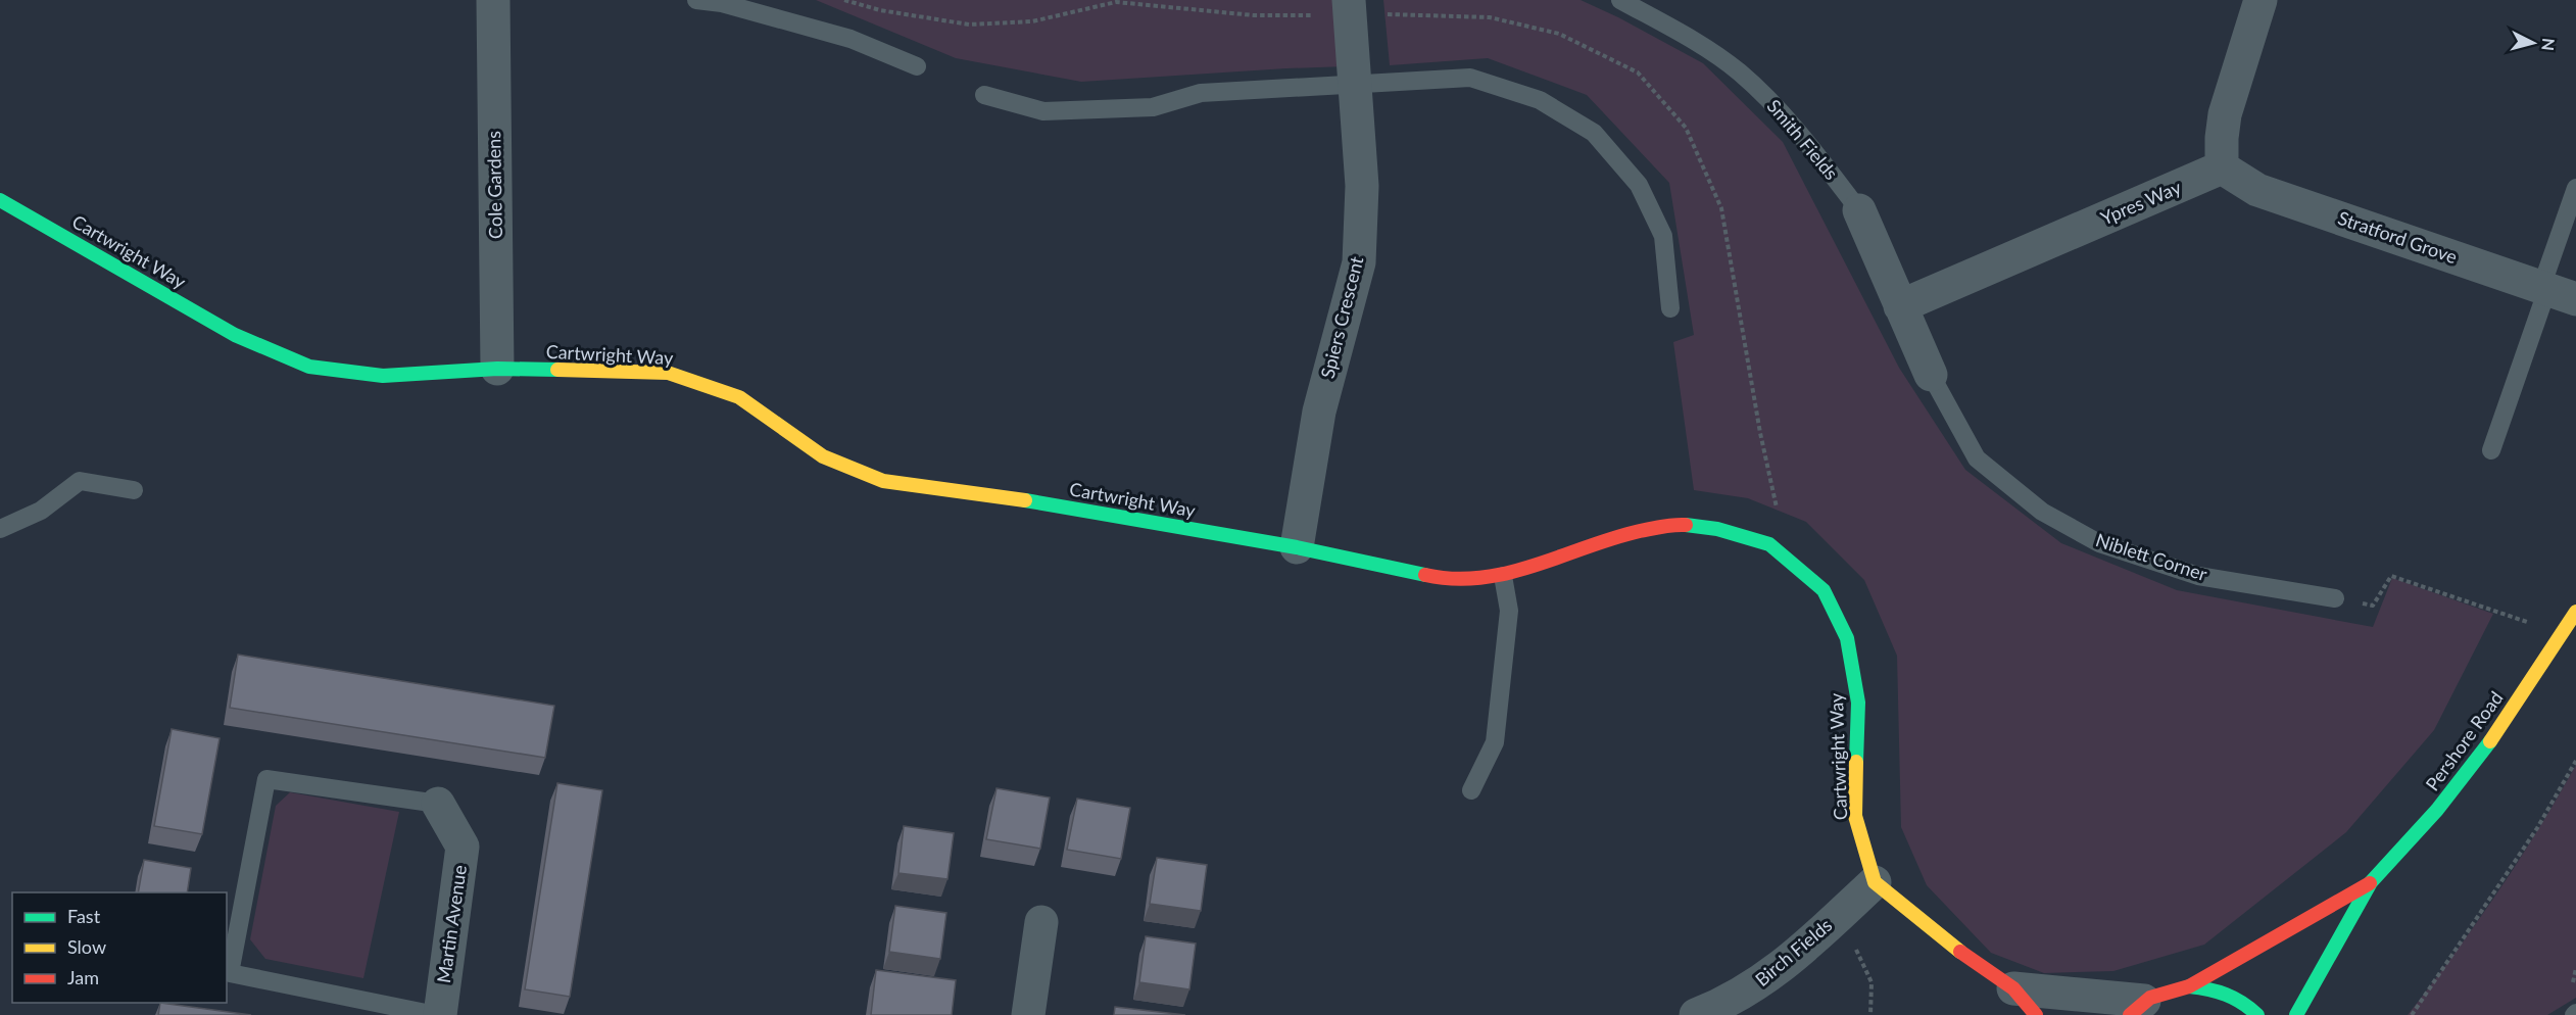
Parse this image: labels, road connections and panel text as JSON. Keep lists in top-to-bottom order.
{
  "streets": {
    "street": [
      "Smith Fields",
      "Cole Gardens",
      "Ypres Way",
      "Stratford Grove",
      "Cartwright Way",
      "Spiers Crescent",
      "Niblett Corner",
      "Pershore Road",
      "Martin Avenue",
      "Birch Fields"
    ]
  },
  "crossings": [
    ["Smith Fields", "Ypres Way"],
    ["Smith Fields", "Niblett Corner"],
    ["Cole Gardens", "Cartwright Way"],
    ["Ypres Way", "Stratford Grove"],
    ["Ypres Way", "Niblett Corner"],
    ["Cartwright Way", "Spiers Crescent"],
    ["Cartwright Way", "Birch Fields"]
  ],
  "legend": ["Fast", "Slow", "Jam"],
  "north": "right"
}
